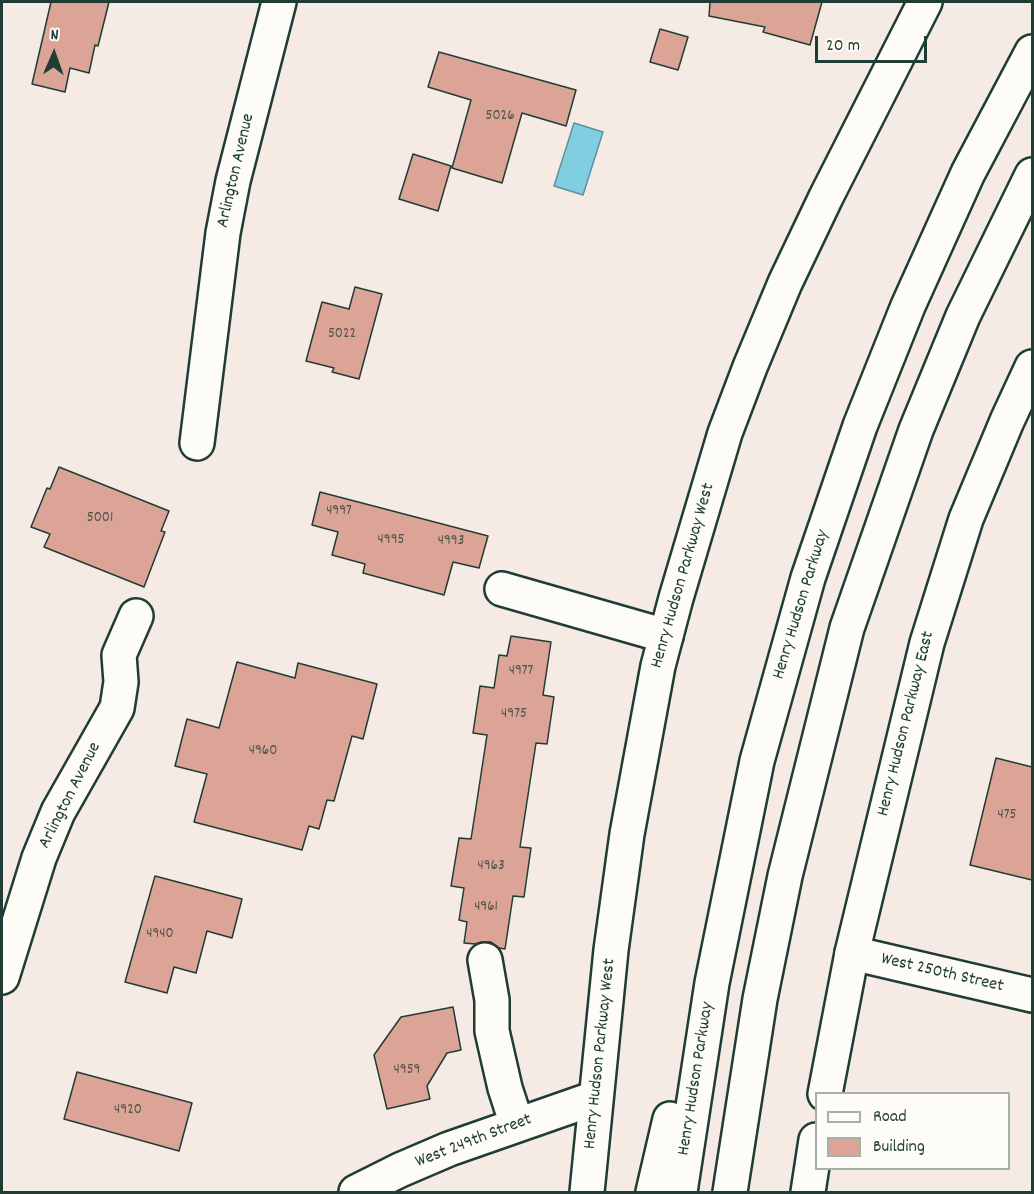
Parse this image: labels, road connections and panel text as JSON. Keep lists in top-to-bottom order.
{
  "streets": {
    "main road": [
      "Arlington Avenue",
      "Henry Hudson Parkway West",
      "Henry Hudson Parkway",
      "Henry Hudson Parkway East",
      "West 250th Street",
      "West 249th Street"
    ]
  },
  "crossings": [
    ["Henry Hudson Parkway West", "West 249th Street"],
    ["Henry Hudson Parkway East", "West 250th Street"]
  ],
  "house_numbers": [
    "5026",
    "5022",
    "4997",
    "5001",
    "4995",
    "4993",
    "4977",
    "4975",
    "4960",
    "475",
    "4963",
    "4961",
    "4940",
    "4959",
    "4920"
  ],
  "legend": ["Road", "Building"],
  "scale_bar": "20 m",
  "north": "top"
}
